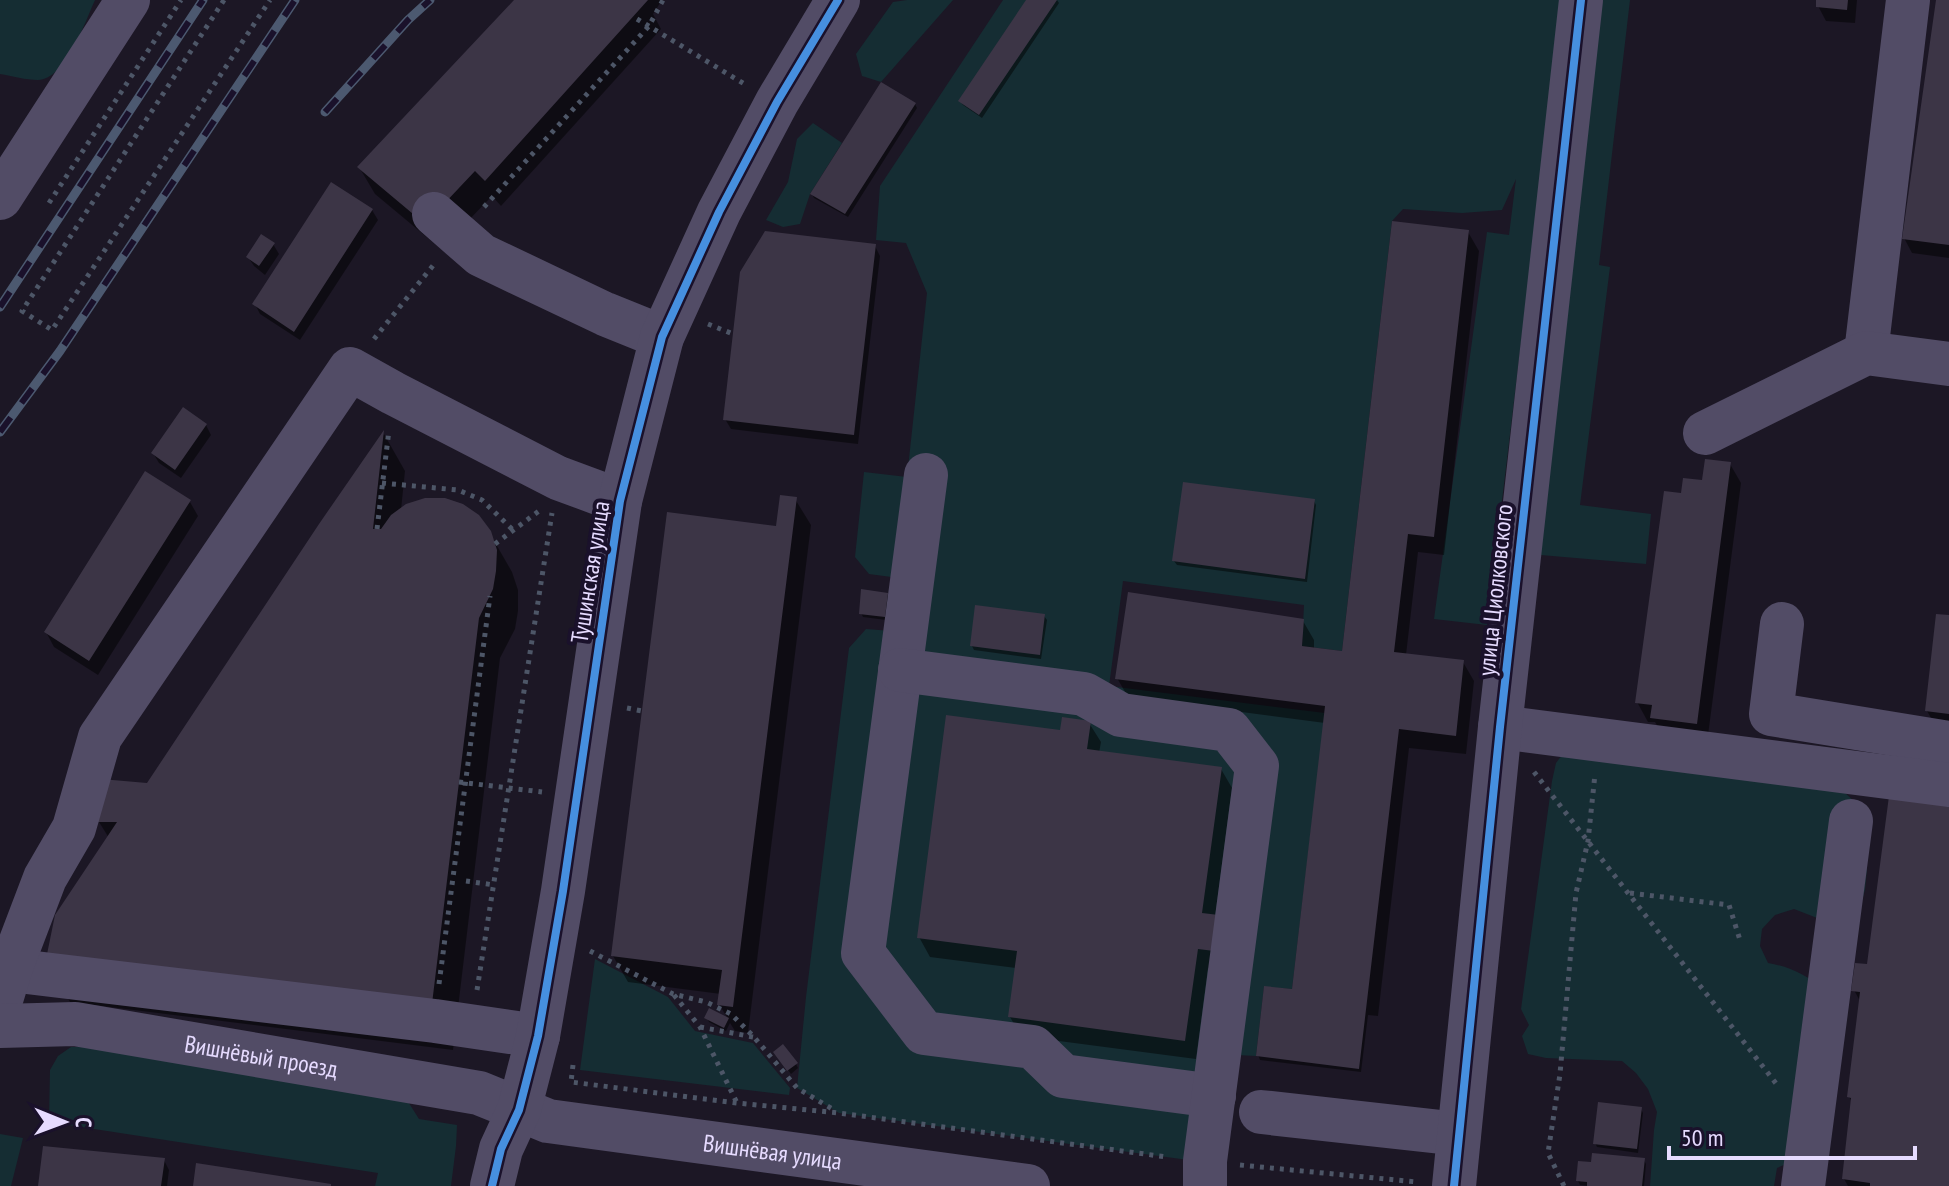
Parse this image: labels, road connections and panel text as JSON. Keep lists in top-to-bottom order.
{
  "streets": {
    "street": [
      "Тушинская улица",
      "улица Циолковского",
      "Вишнёвый проезд",
      "Вишнёвая улица"
    ]
  },
  "crossings": [
    ["Тушинская улица", "Вишнёвый проезд"],
    ["Тушинская улица", "Вишнёвая улица"],
    ["Вишнёвый проезд", "Вишнёвая улица"]
  ],
  "scale_bar": "50 m",
  "north": "right"
}
